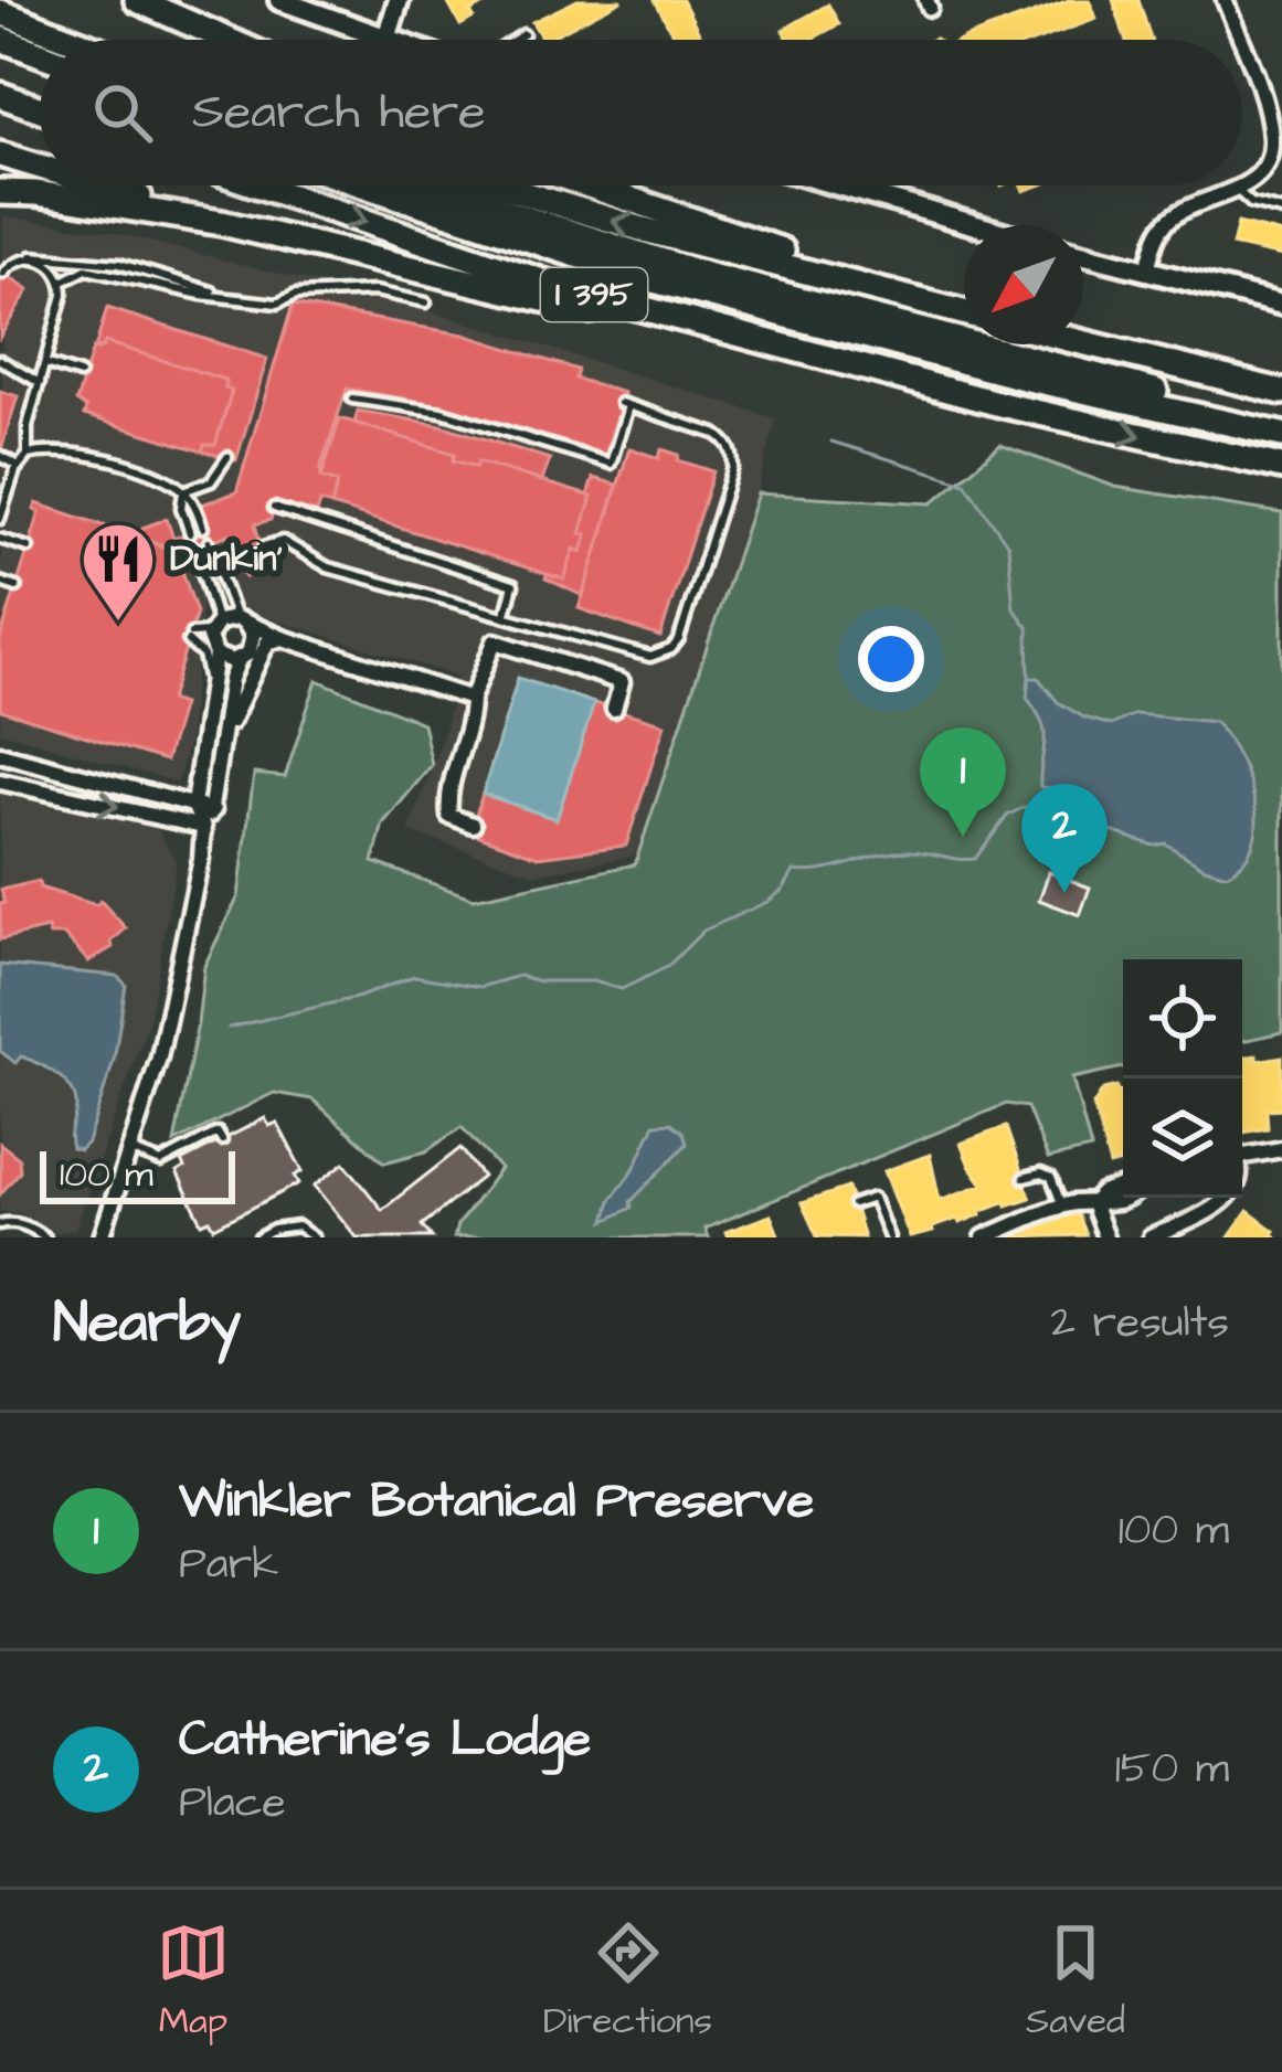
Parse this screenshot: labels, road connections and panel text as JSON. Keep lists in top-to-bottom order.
{
  "streets": {
    "highway": ["I 395"]
  },
  "places": {
    "restaurant": ["Dunkin'"]
  },
  "scale_bar": "100 m",
  "north": "bottom left",
  "page": {
    "search": "Search here",
    "pins": ["1", "2"],
    "scale": "100 m",
    "heading": ["Nearby", "2 results"],
    "list": [
      {
        "mark": "1",
        "name": "Winkler Botanical Preserve",
        "note": "Park",
        "value": "100 m"
      },
      {
        "mark": "2",
        "name": "Catherine's Lodge",
        "note": "Place",
        "value": "150 m"
      }
    ],
    "nav": ["Map", "Directions", "Saved"]
  }
}
